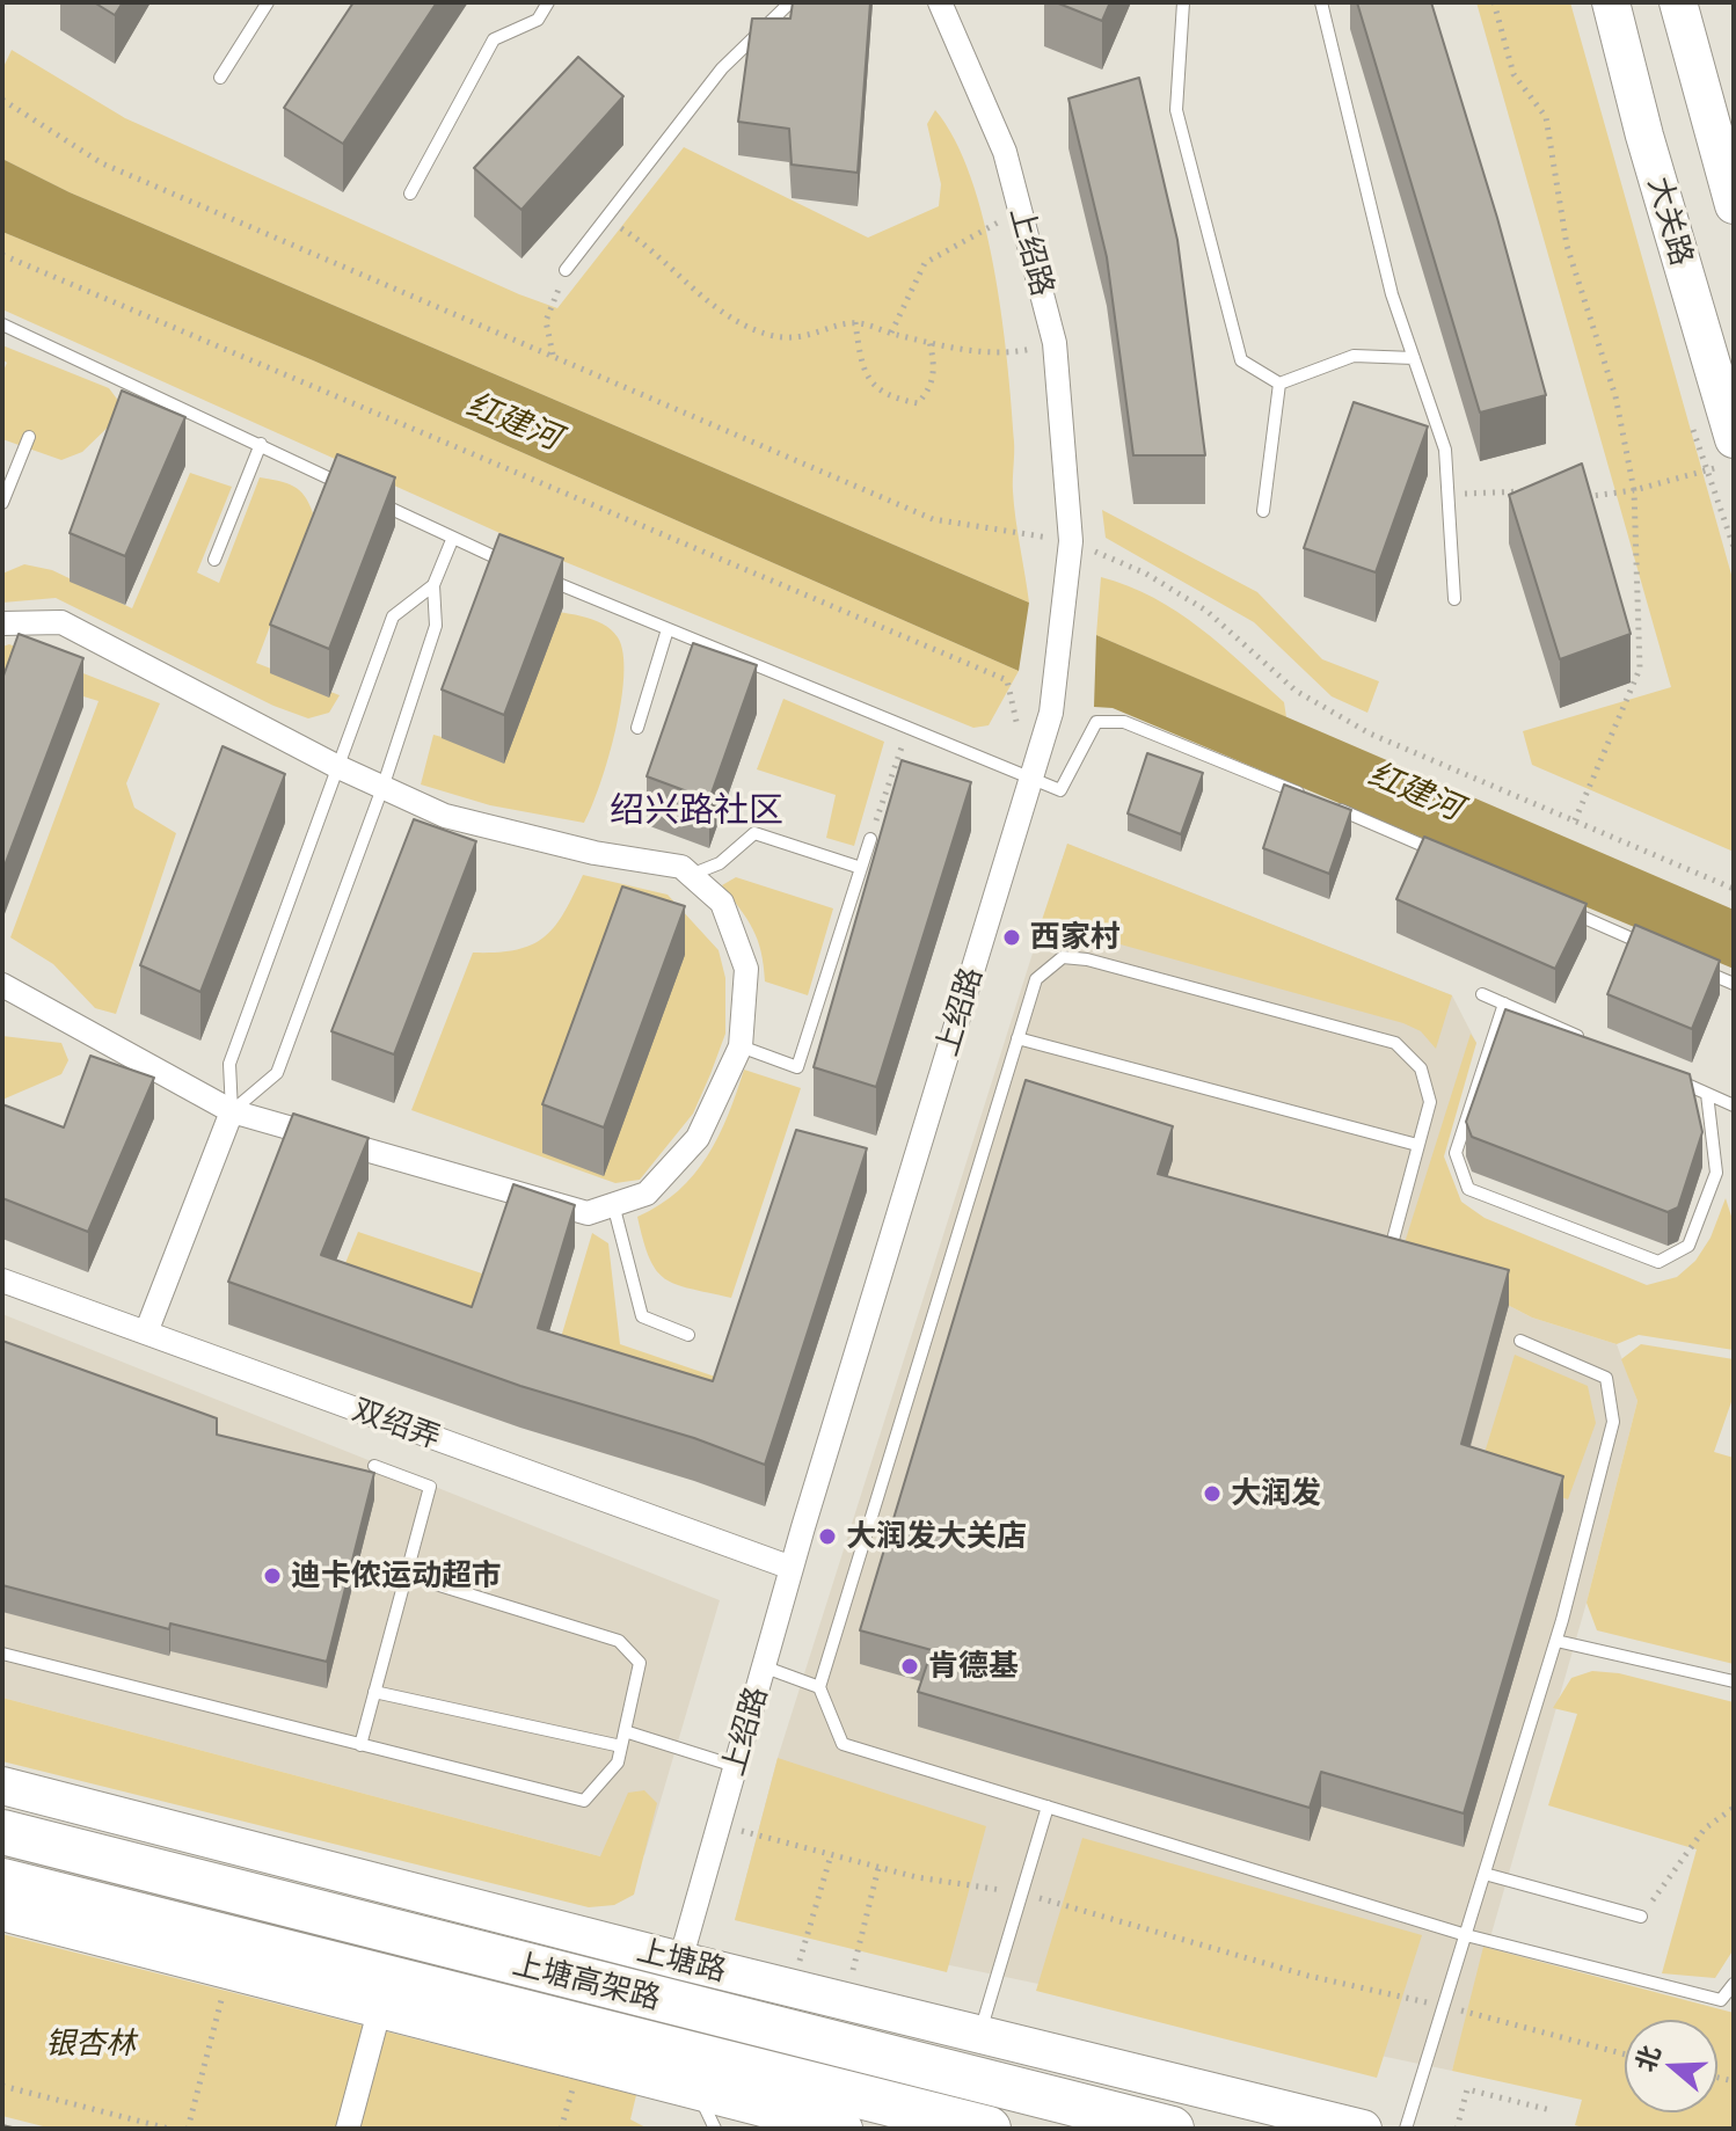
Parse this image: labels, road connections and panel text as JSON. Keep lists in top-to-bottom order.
{
  "streets": {
    "highway": ["上塘高架路"],
    "main road": ["大关路", "上塘路"],
    "street": ["上绍路", "双绍弄"]
  },
  "crossings": [
    ["上绍路", "双绍弄"],
    ["上绍路", "上塘路"]
  ],
  "districts": ["绍兴路社区"],
  "water": ["红建河"],
  "parks": ["银杏林"],
  "places": [
    "西家村",
    "大润发",
    "大润发大关店",
    "迪卡侬运动超市",
    "肯德基"
  ],
  "north": "left"
}
